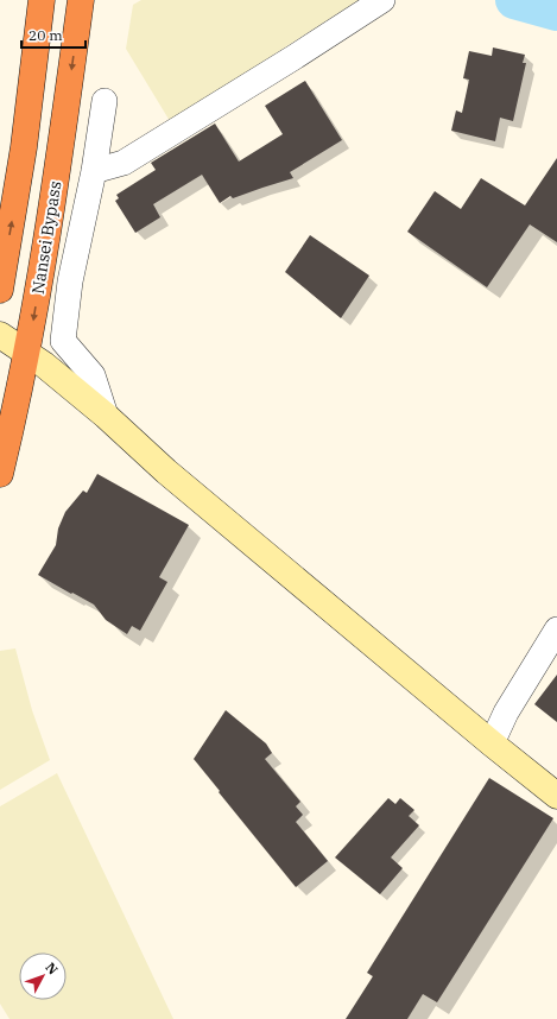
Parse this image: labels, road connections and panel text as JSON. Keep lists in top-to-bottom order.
{
  "streets": {
    "highway": ["Nansei Bypass"]
  },
  "scale_bar": "20 m",
  "north": "top right"
}
